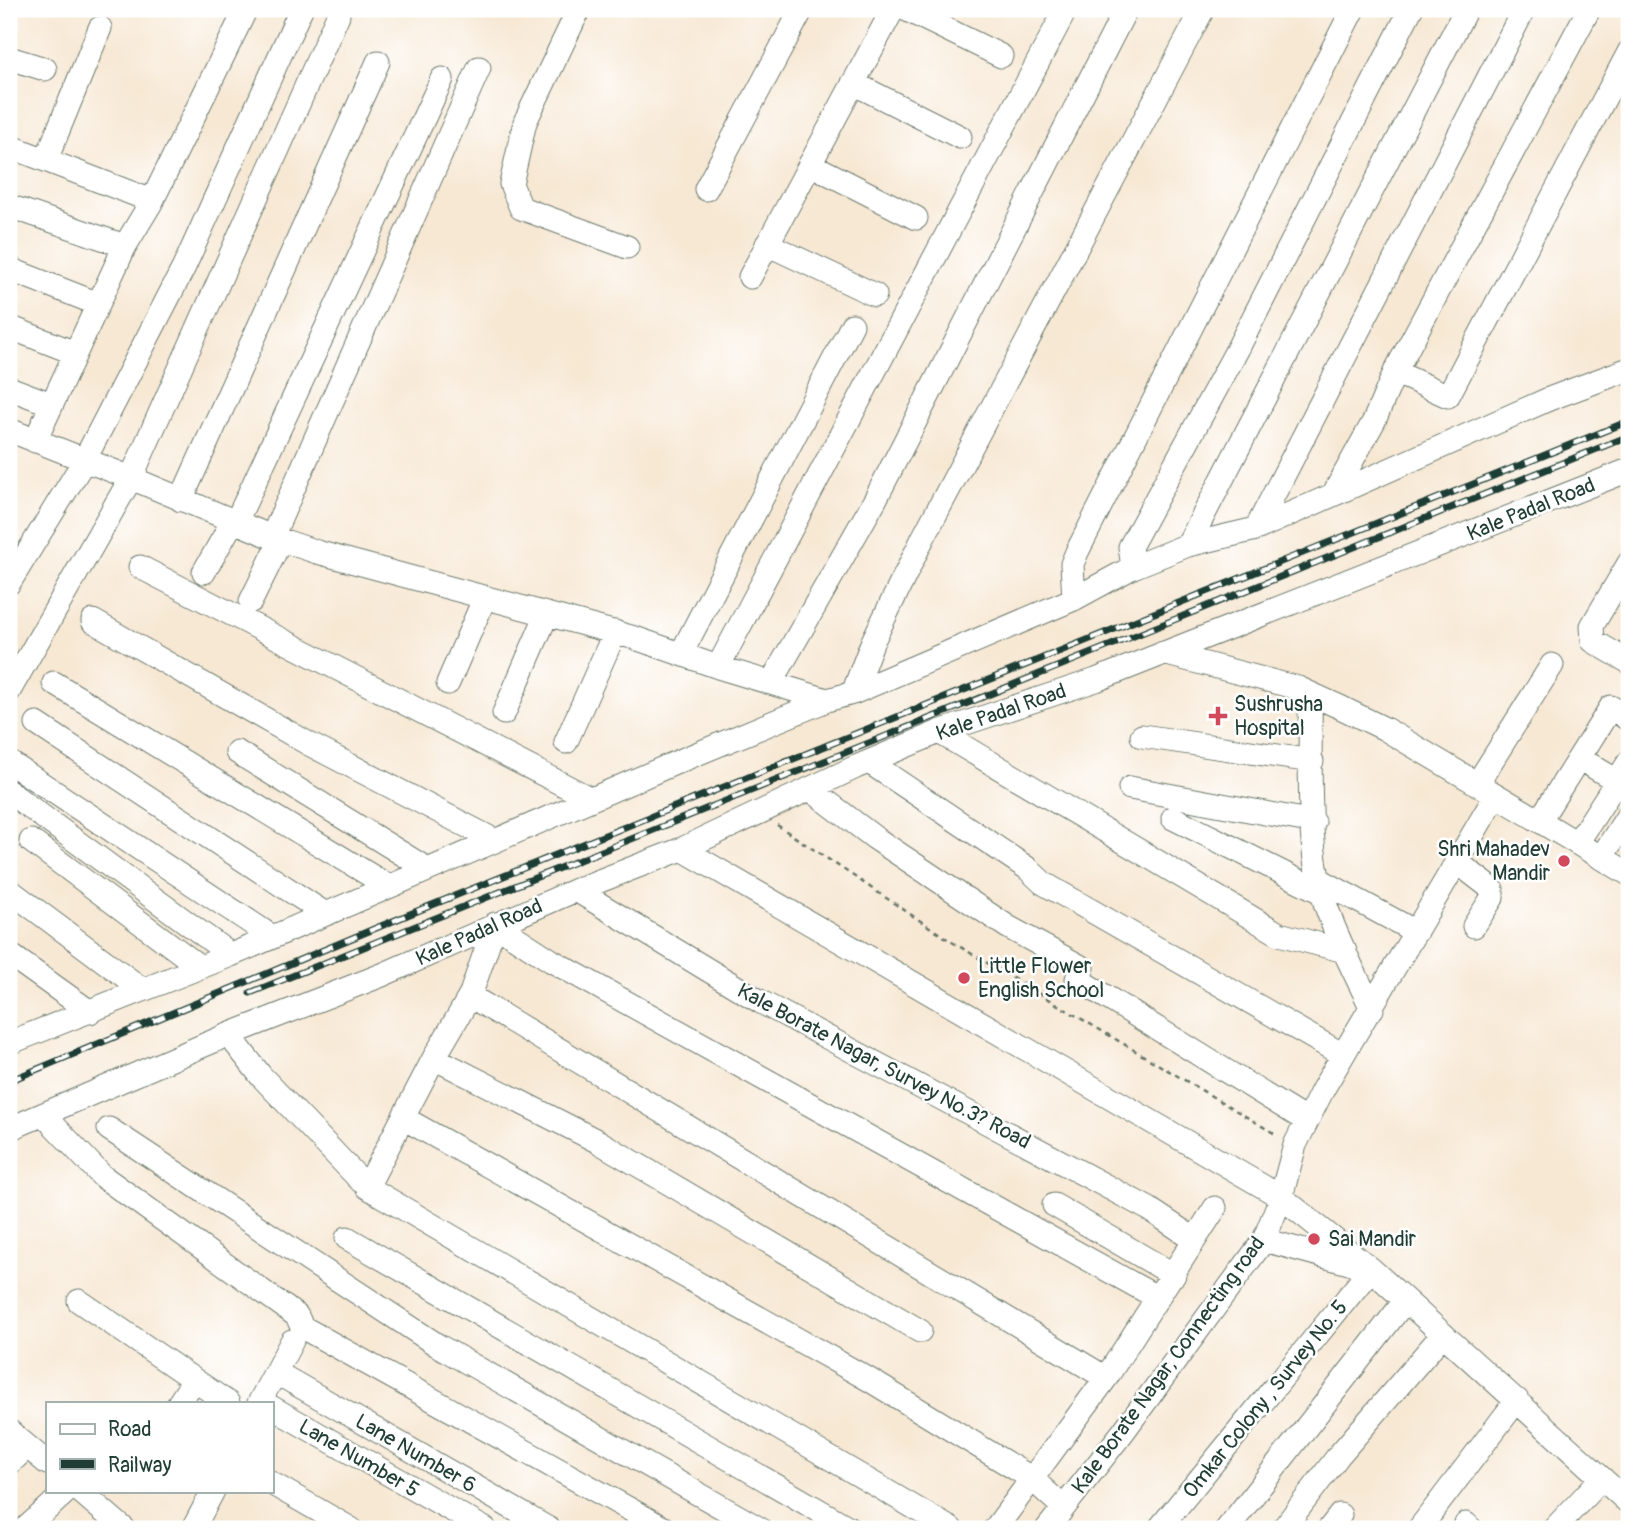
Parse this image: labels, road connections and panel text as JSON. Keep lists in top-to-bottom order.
{
  "streets": {
    "street": [
      "Kale Padal Road",
      "Kale Borate Nagar, Survey No.3? Road",
      "Kale Borate Nagar, Connecting road",
      "Omkar Colony , Survey No. 5",
      "Lane Number 6",
      "Lane Number 5"
    ]
  },
  "crossings": [
    ["Kale Padal Road", "Kale Borate Nagar, Survey No.3? Road"]
  ],
  "places": {
    "health": ["Sushrusha Hospital"],
    "other": ["Shri Mahadev Mandir", "Little Flower English School", "Sai Mandir"]
  },
  "legend": ["Road", "Railway"]
}
